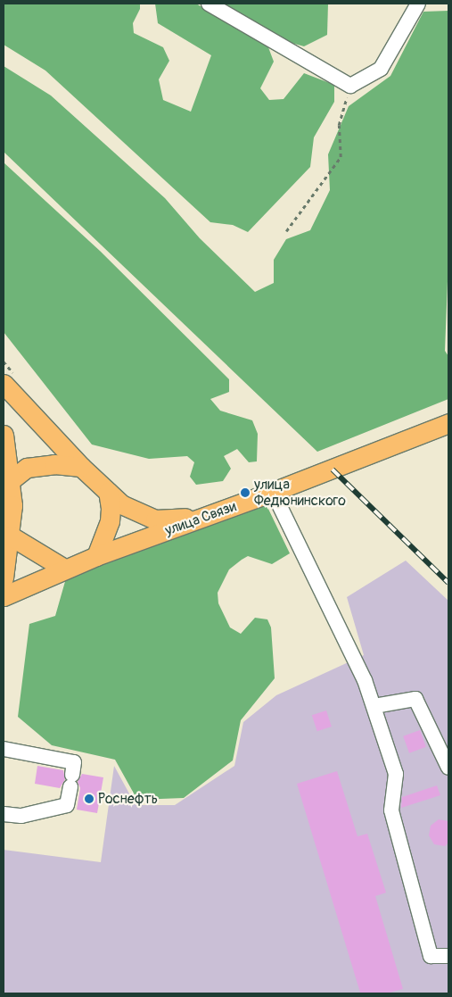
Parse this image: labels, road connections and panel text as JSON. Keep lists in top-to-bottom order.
{
  "streets": {
    "main road": ["улица Связи"]
  },
  "places": ["улица Федюнинского", "Роснефть"]
}
